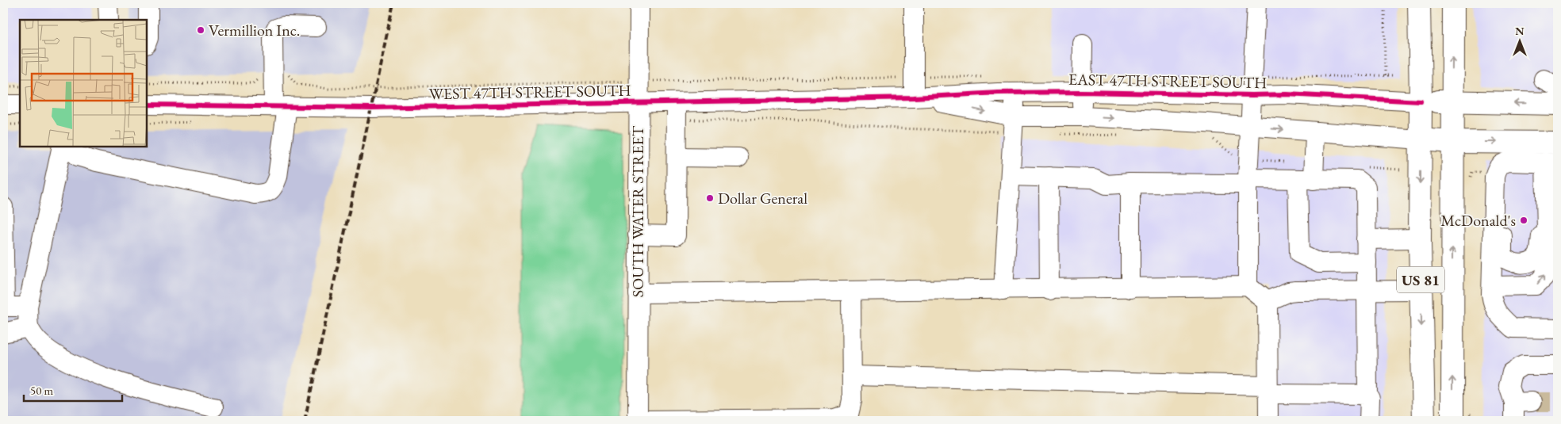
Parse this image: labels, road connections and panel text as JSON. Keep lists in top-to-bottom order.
{
  "streets": {
    "main road": ["EAST 47TH STREET SOUTH", "US 81"],
    "street": ["WEST 47TH STREET SOUTH", "SOUTH WATER STREET"]
  },
  "crossings": [
    ["EAST 47TH STREET SOUTH", "WEST 47TH STREET SOUTH"],
    ["EAST 47TH STREET SOUTH", "US 81"],
    ["WEST 47TH STREET SOUTH", "SOUTH WATER STREET"]
  ],
  "places": ["Vermillion Inc.", "Dollar General", "McDonald's"],
  "scale_bar": "50 m",
  "north": "top"
}
